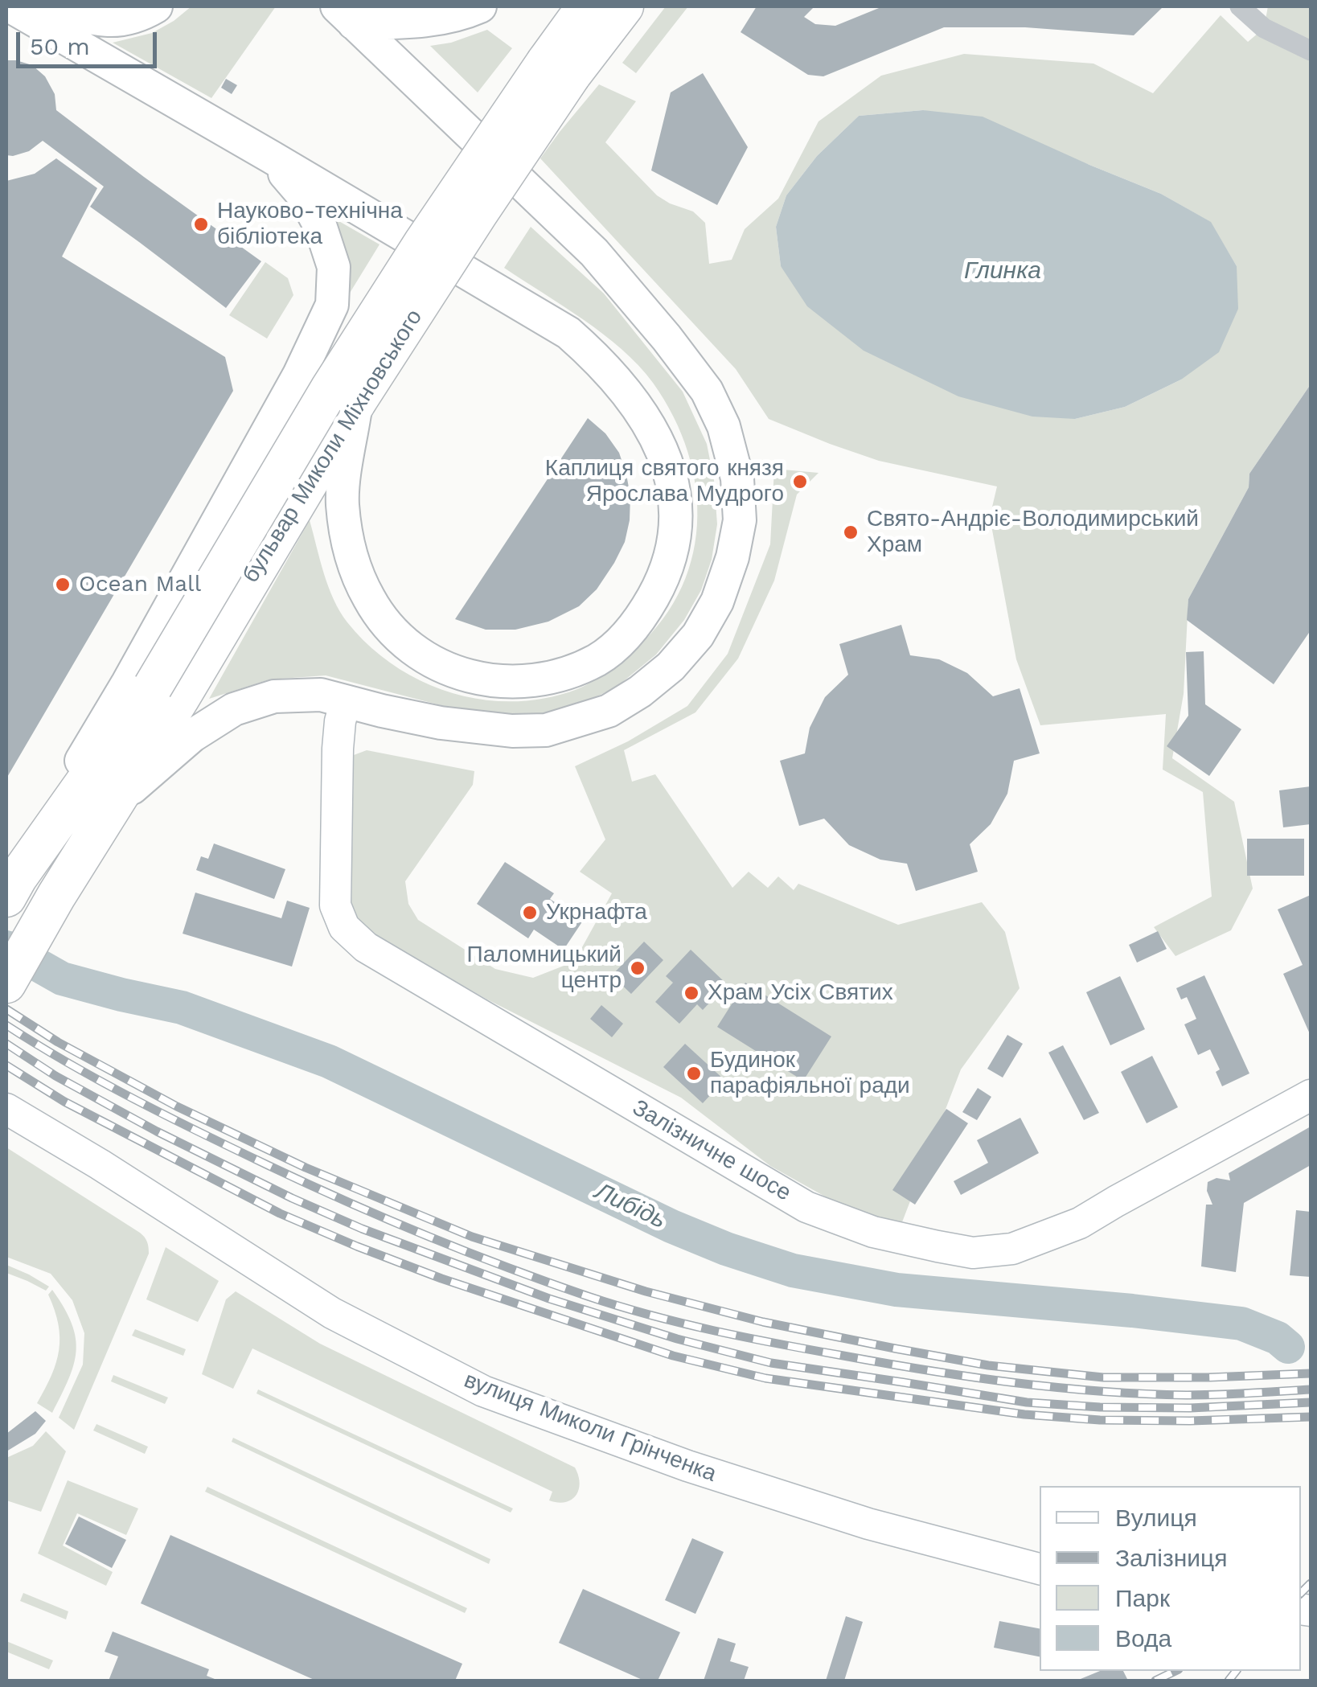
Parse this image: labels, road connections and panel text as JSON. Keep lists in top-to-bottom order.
{
  "streets": {
    "highway": ["бульвар Миколи Міхновського"],
    "street": ["Залізничне шосе", "вулиця Миколи Грінченка"]
  },
  "water": ["Глинка", "Либідь"],
  "places": [
    "Науково-технічна бібліотека",
    "Каплиця святого князя Ярослава Мудрого",
    "Свято-Андріє-Володимирський Храм",
    "Ocean Mall",
    "Укрнафта",
    "Паломницький центр",
    "Храм Усіх Святих",
    "Будинок парафіяльної ради"
  ],
  "legend": [
    "Вулиця",
    "Залізниця",
    "Парк",
    "Вода"
  ],
  "scale_bar": "50 m"
}
